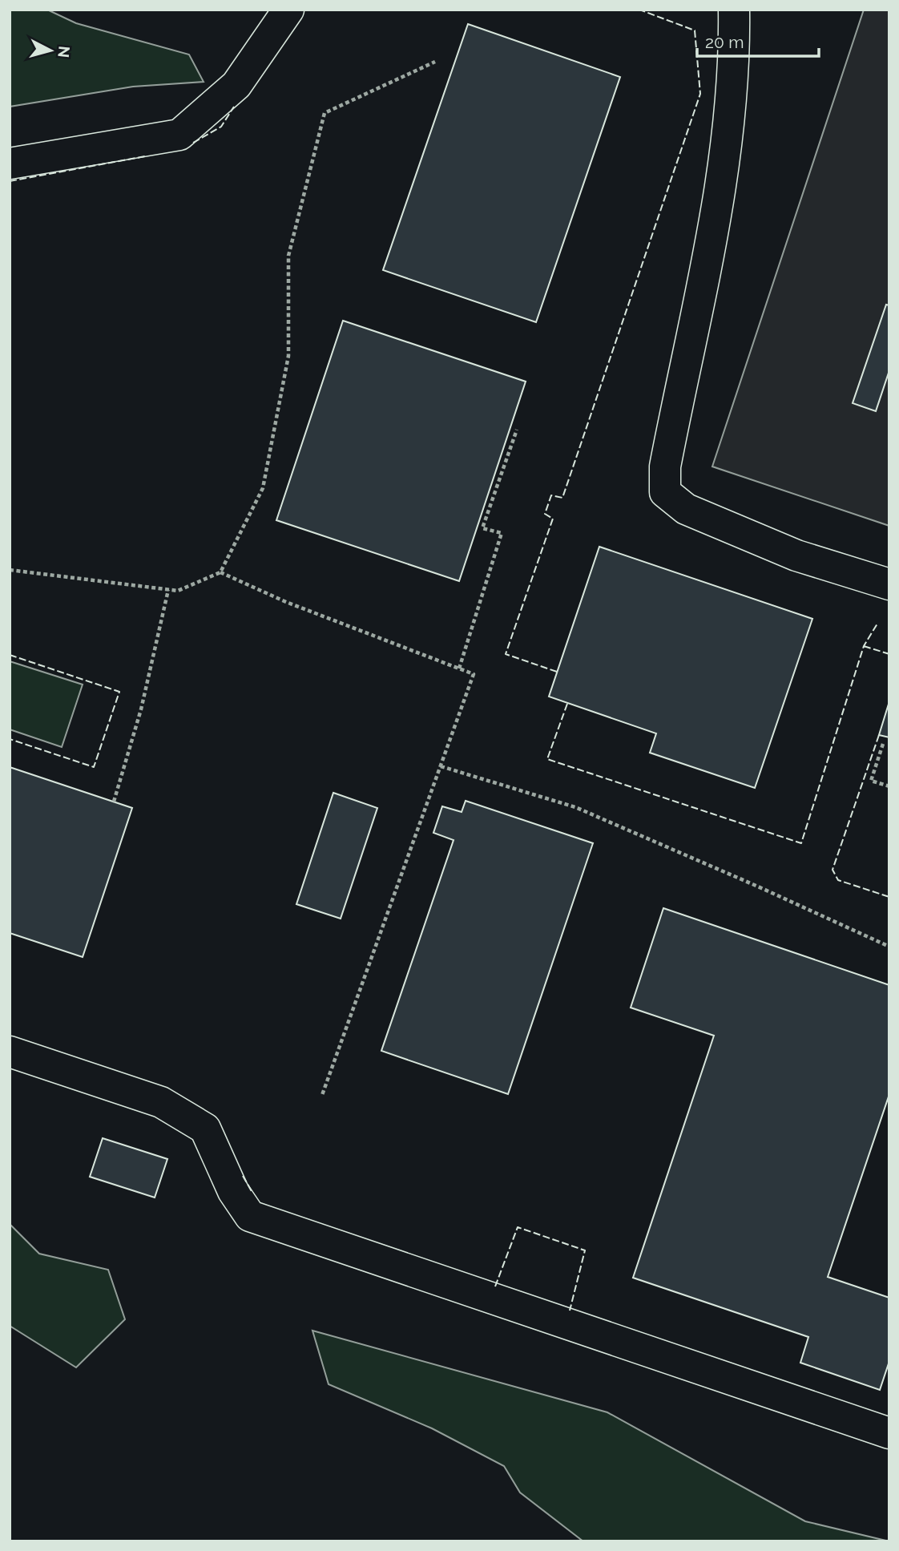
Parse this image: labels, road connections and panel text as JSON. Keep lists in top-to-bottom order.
{
  "scale_bar": "20 m",
  "north": "right"
}
